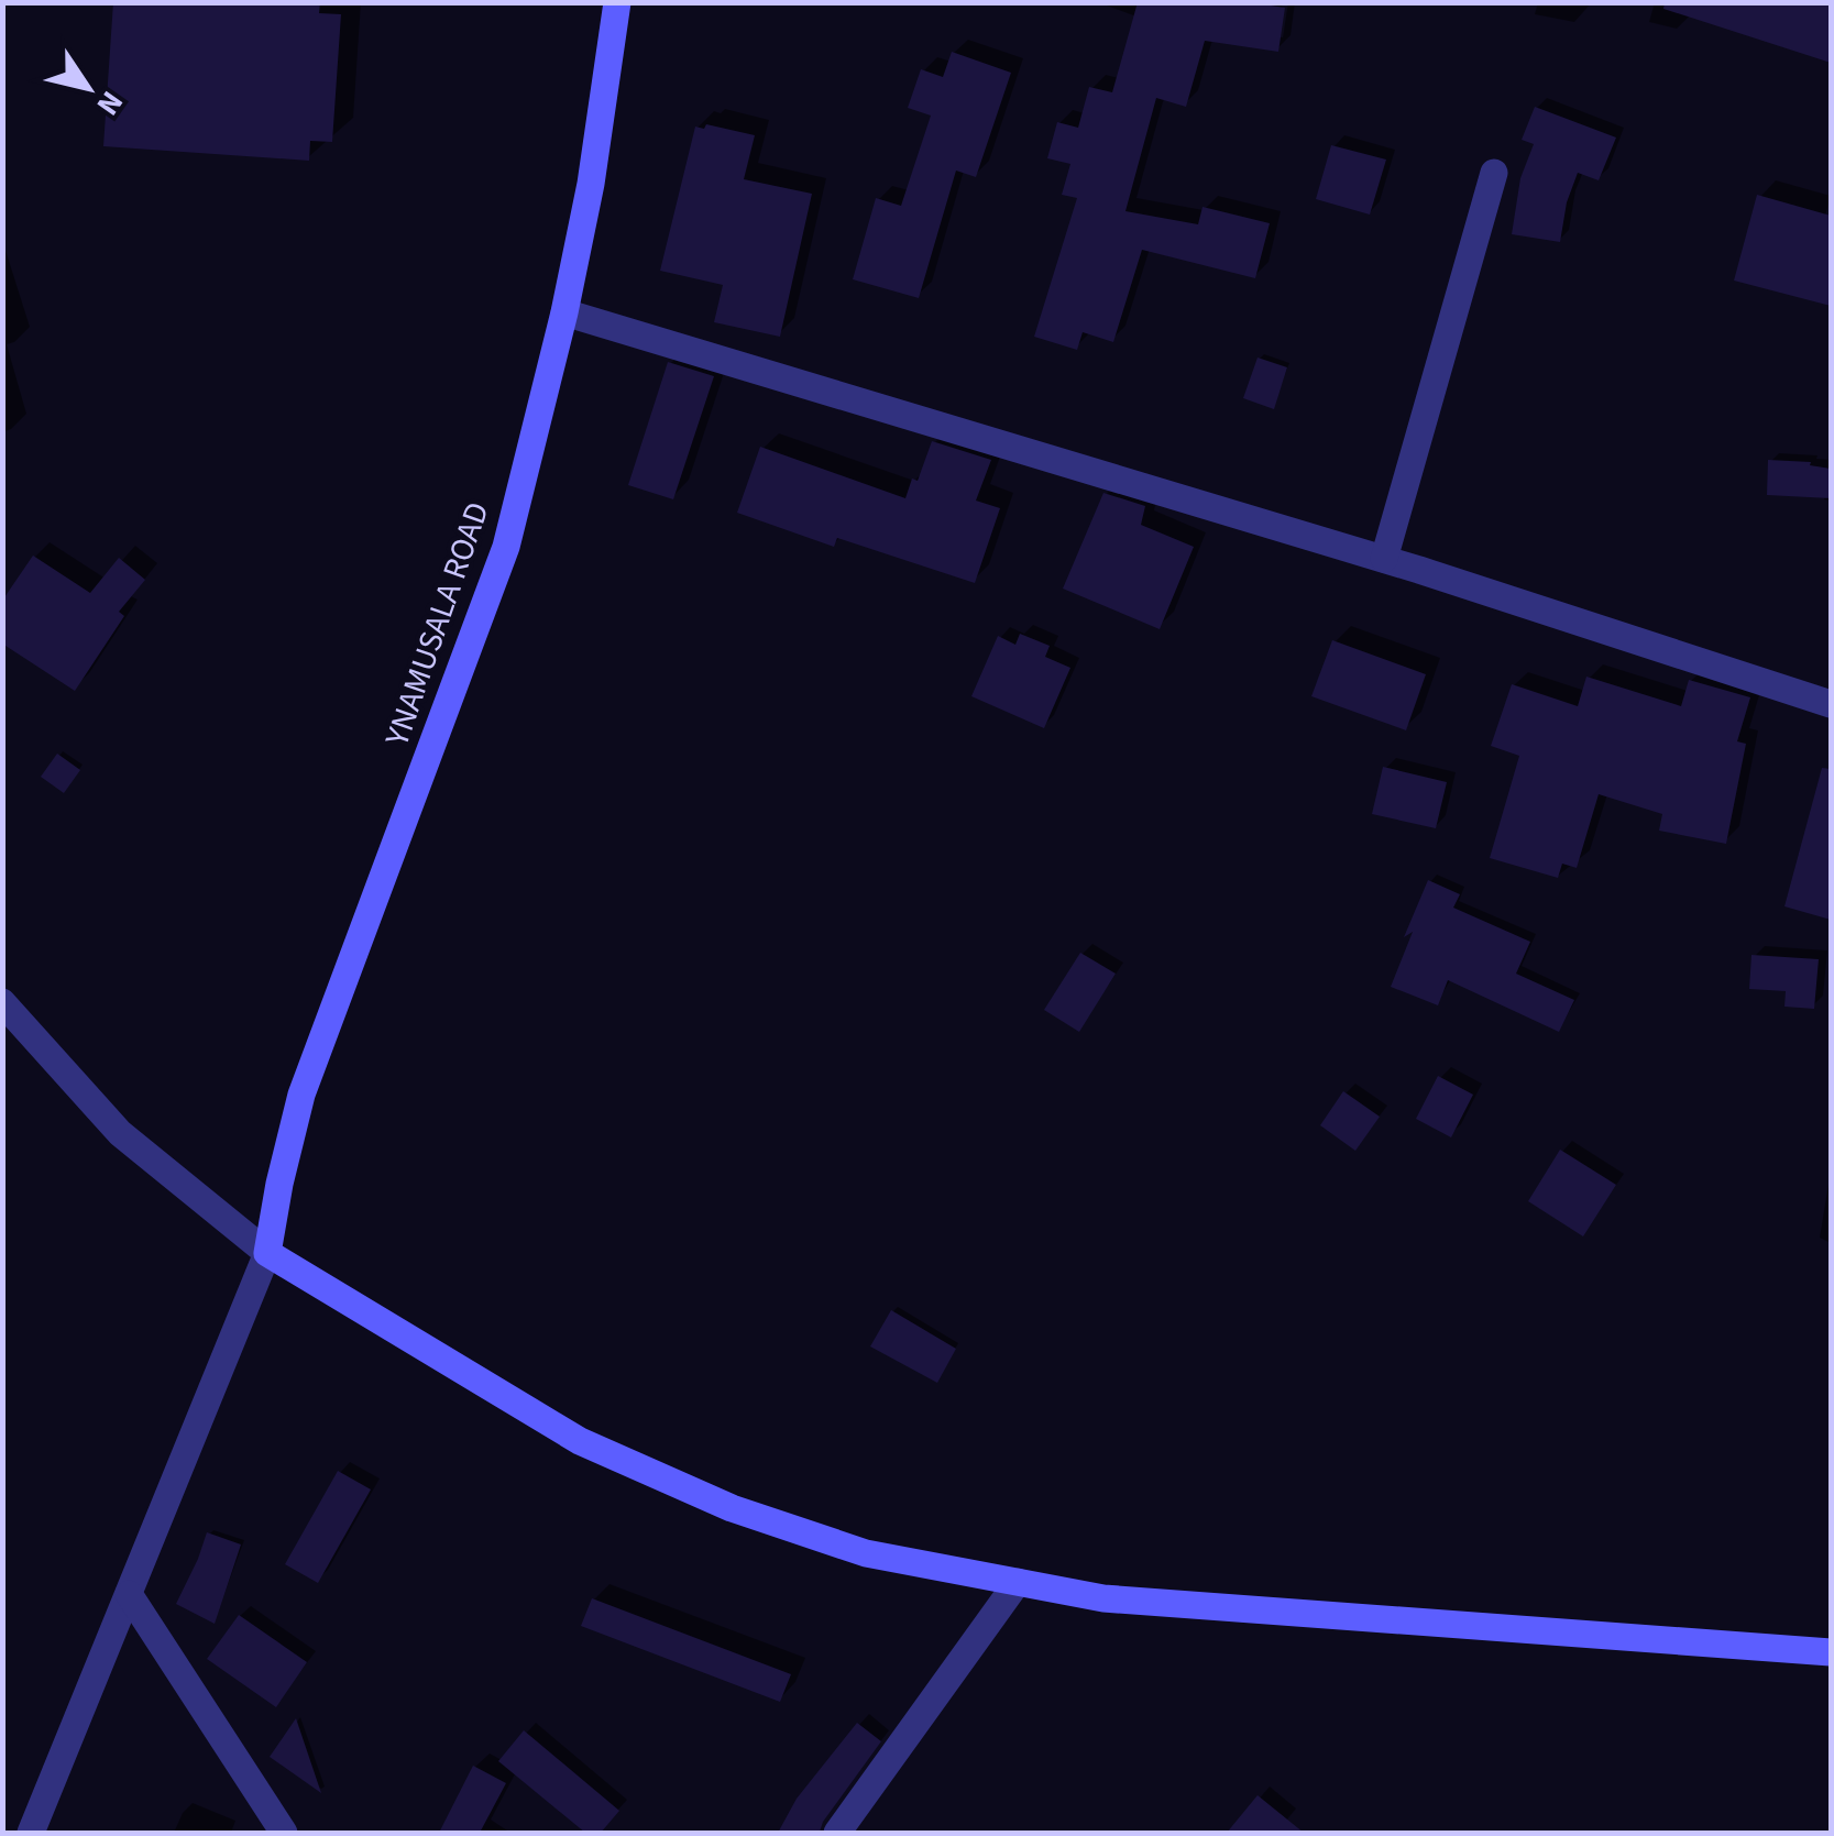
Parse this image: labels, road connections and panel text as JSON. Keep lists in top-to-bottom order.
{
  "streets": {
    "main road": ["YNAMUSALA ROAD"]
  },
  "north": "bottom right"
}
